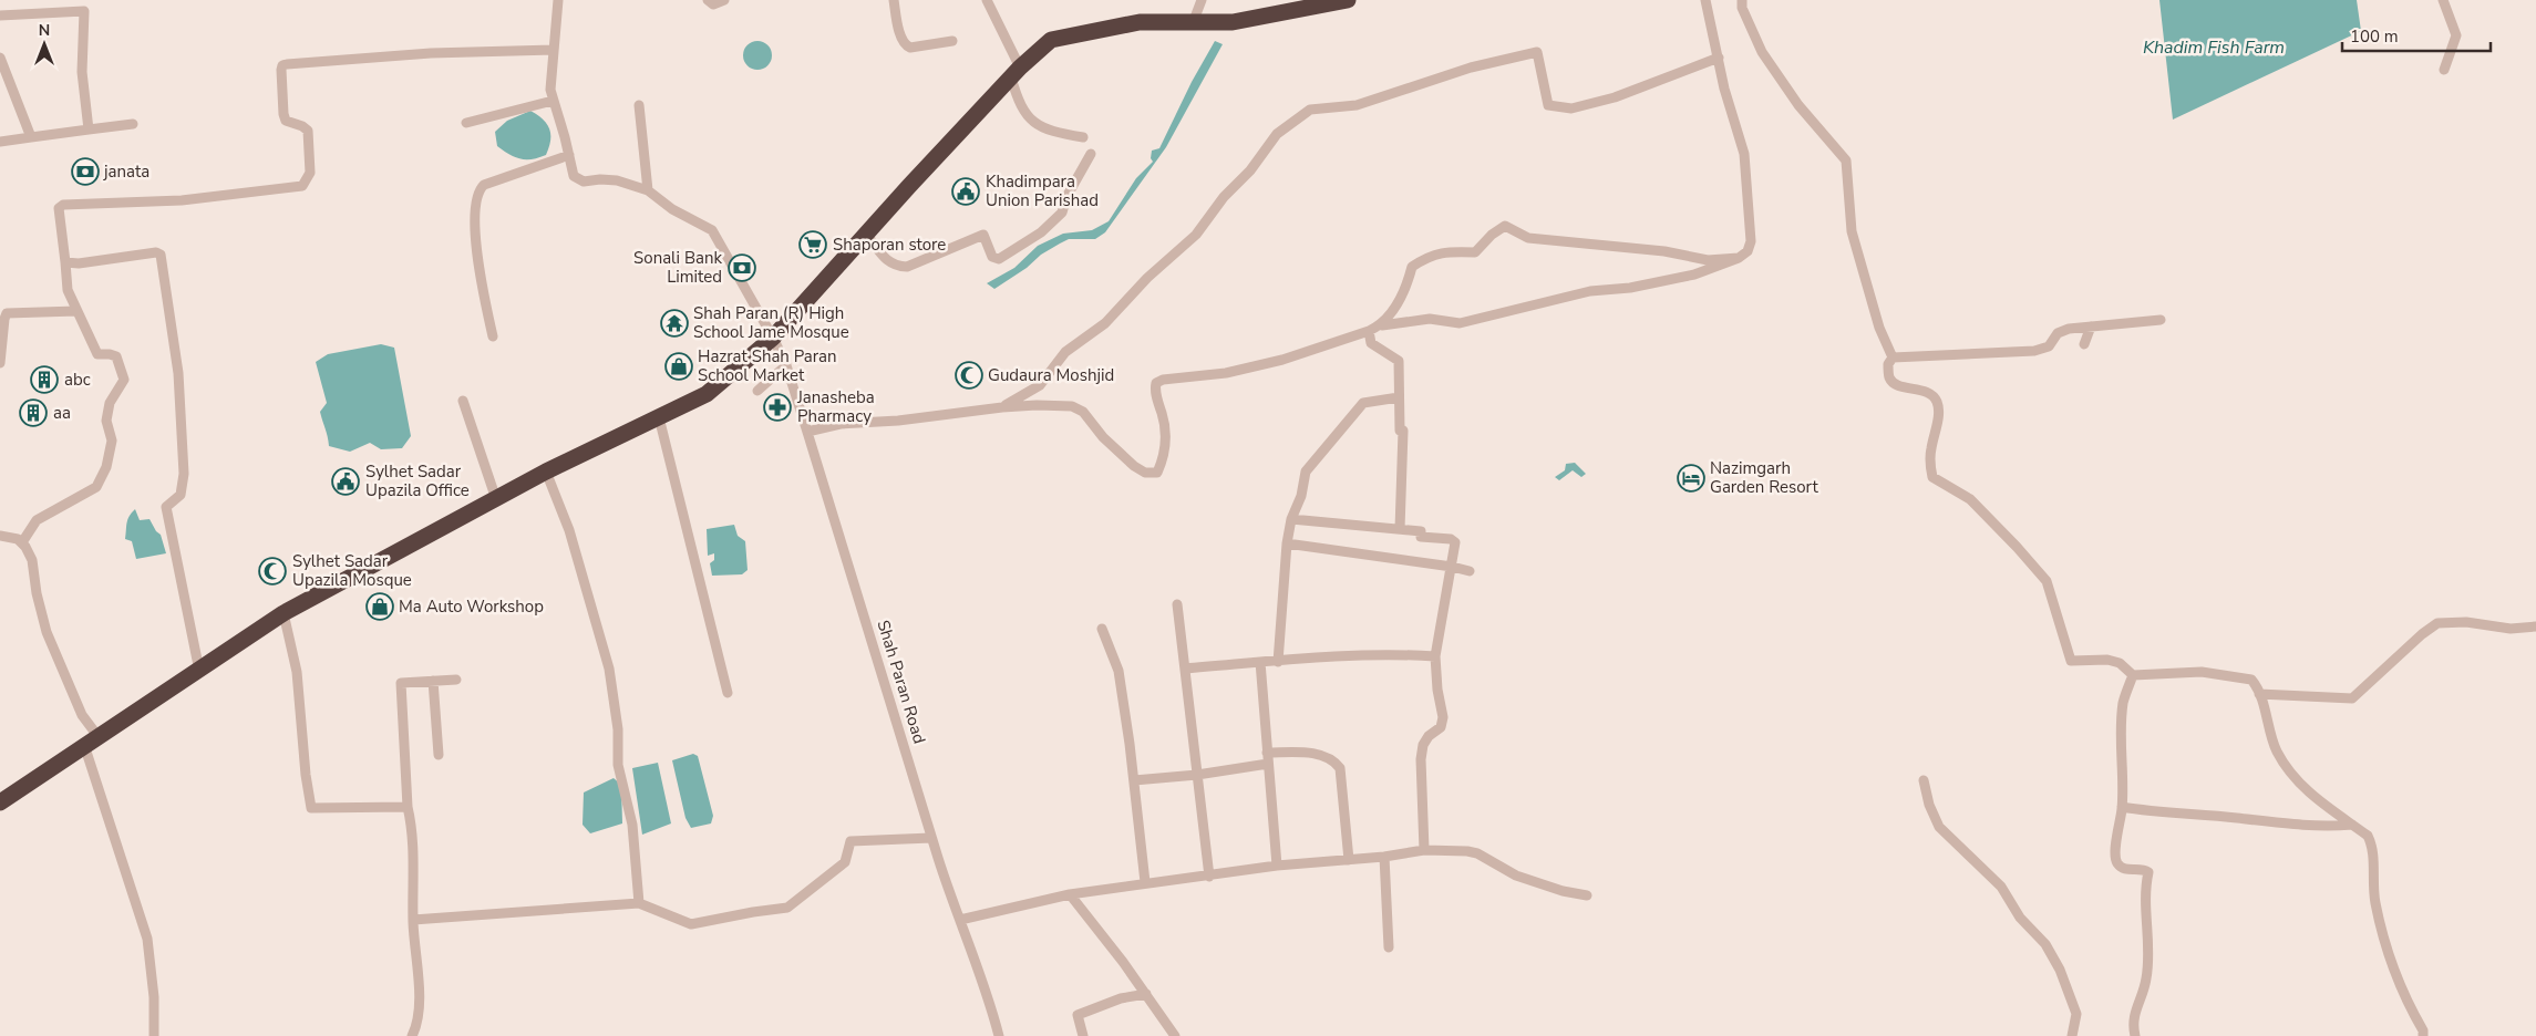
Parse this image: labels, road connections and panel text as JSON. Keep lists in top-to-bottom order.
{
  "streets": {
    "street": ["Shah Paran Road"]
  },
  "water": ["Khadim Fish Farm"],
  "places": {
    "bank": ["janata", "Sonali Bank Limited"],
    "public building": ["Khadimpara Union Parishad", "Sylhet Sadar Upazila Office"],
    "supermarket": ["Shaporan store"],
    "temple": ["Shah Paran (R) High School Jame Mosque"],
    "shop": ["Hazrat Shah Paran School Market", "Ma Auto Workshop"],
    "mosque": ["Gudaura Moshjid", "Sylhet Sadar Upazila Mosque"],
    "building": ["abc", "aa"],
    "pharmacy": ["Janasheba Pharmacy"],
    "hotel": ["Nazimgarh Garden Resort"]
  },
  "scale_bar": "100 m",
  "north": "top"
}
